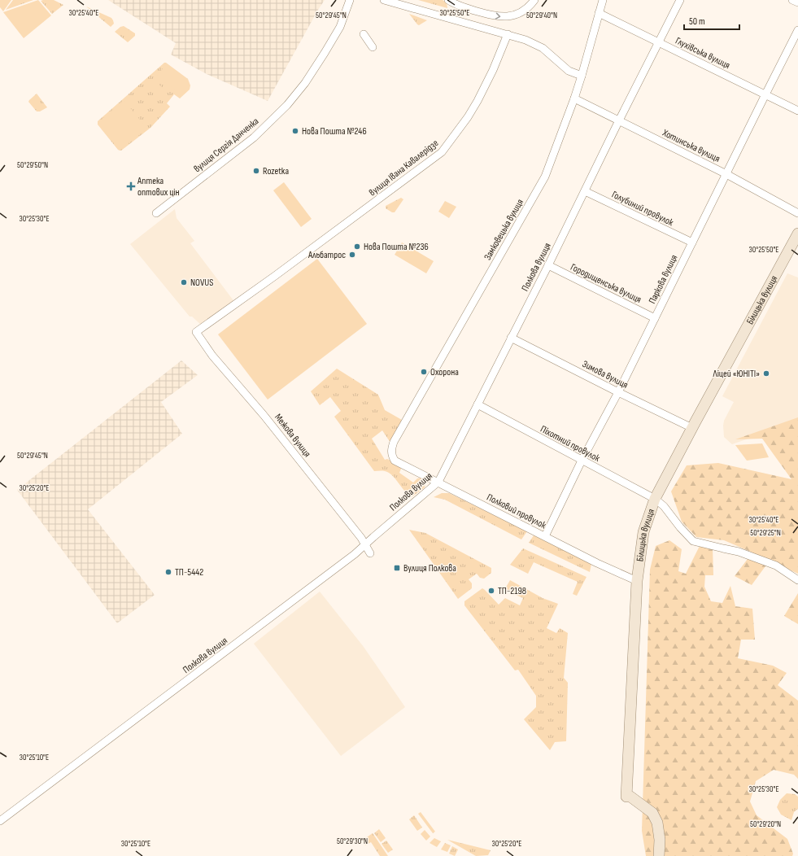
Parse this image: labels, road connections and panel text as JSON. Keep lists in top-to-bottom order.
{
  "streets": {
    "main road": ["Білицька вулиця"],
    "street": [
      "Глухівська вулиця",
      "вулиця Сергія Данченка",
      "Хотинська вулиця",
      "вулиця Івана Кавалерідзе",
      "Голубиний провулок",
      "Замковецька вулиця",
      "Полкова вулиця",
      "Паркова вулиця",
      "Городищенська вулиця",
      "Зимова вулиця",
      "Межова вулиця",
      "Піхотний провулок",
      "Полковий провулок"
    ]
  },
  "crossings": [
    ["Глухівська вулиця", "Замковецька вулиця"],
    ["Глухівська вулиця", "Полкова вулиця"],
    ["Глухівська вулиця", "Паркова вулиця"],
    ["Хотинська вулиця", "Замковецька вулиця"],
    ["Хотинська вулиця", "Полкова вулиця"],
    ["Хотинська вулиця", "Паркова вулиця"],
    ["вулиця Івана Кавалерідзе", "Межова вулиця"],
    ["Голубиний провулок", "Полкова вулиця"],
    ["Голубиний провулок", "Паркова вулиця"],
    ["Замковецька вулиця", "Полковий провулок"],
    ["Полкова вулиця", "Городищенська вулиця"],
    ["Полкова вулиця", "Зимова вулиця"],
    ["Полкова вулиця", "Межова вулиця"],
    ["Полкова вулиця", "Піхотний провулок"],
    ["Полкова вулиця", "Полковий провулок"],
    ["Паркова вулиця", "Городищенська вулиця"],
    ["Паркова вулиця", "Зимова вулиця"],
    ["Паркова вулиця", "Піхотний провулок"],
    ["Паркова вулиця", "Полковий провулок"],
    ["Білицька вулиця", "Зимова вулиця"],
    ["Білицька вулиця", "Піхотний провулок"],
    ["Білицька вулиця", "Полковий провулок"]
  ],
  "places": {
    "other": [
      "Нова Пошта №246",
      "Rozetka",
      "Нова Пошта №236",
      "Альбатрос",
      "NOVUS",
      "Охорона",
      "Ліцей «ЮНІТІ»",
      "ТП-5442",
      "ТП-2198"
    ],
    "health": ["Аптека оптових цін"],
    "transit": ["Вулиця Полкова"]
  },
  "scale_bar": "50 m",
  "coordinates": [
    "30°25'40\"E",
    "30°25'50\"E",
    "50°29'45\"N",
    "50°29'40\"N",
    "50°29'50\"N",
    "30°25'30\"E",
    "30°25'20\"E",
    "50°29'25\"N",
    "30°25'10\"E",
    "50°29'20\"N",
    "50°29'30\"N"
  ]
}
